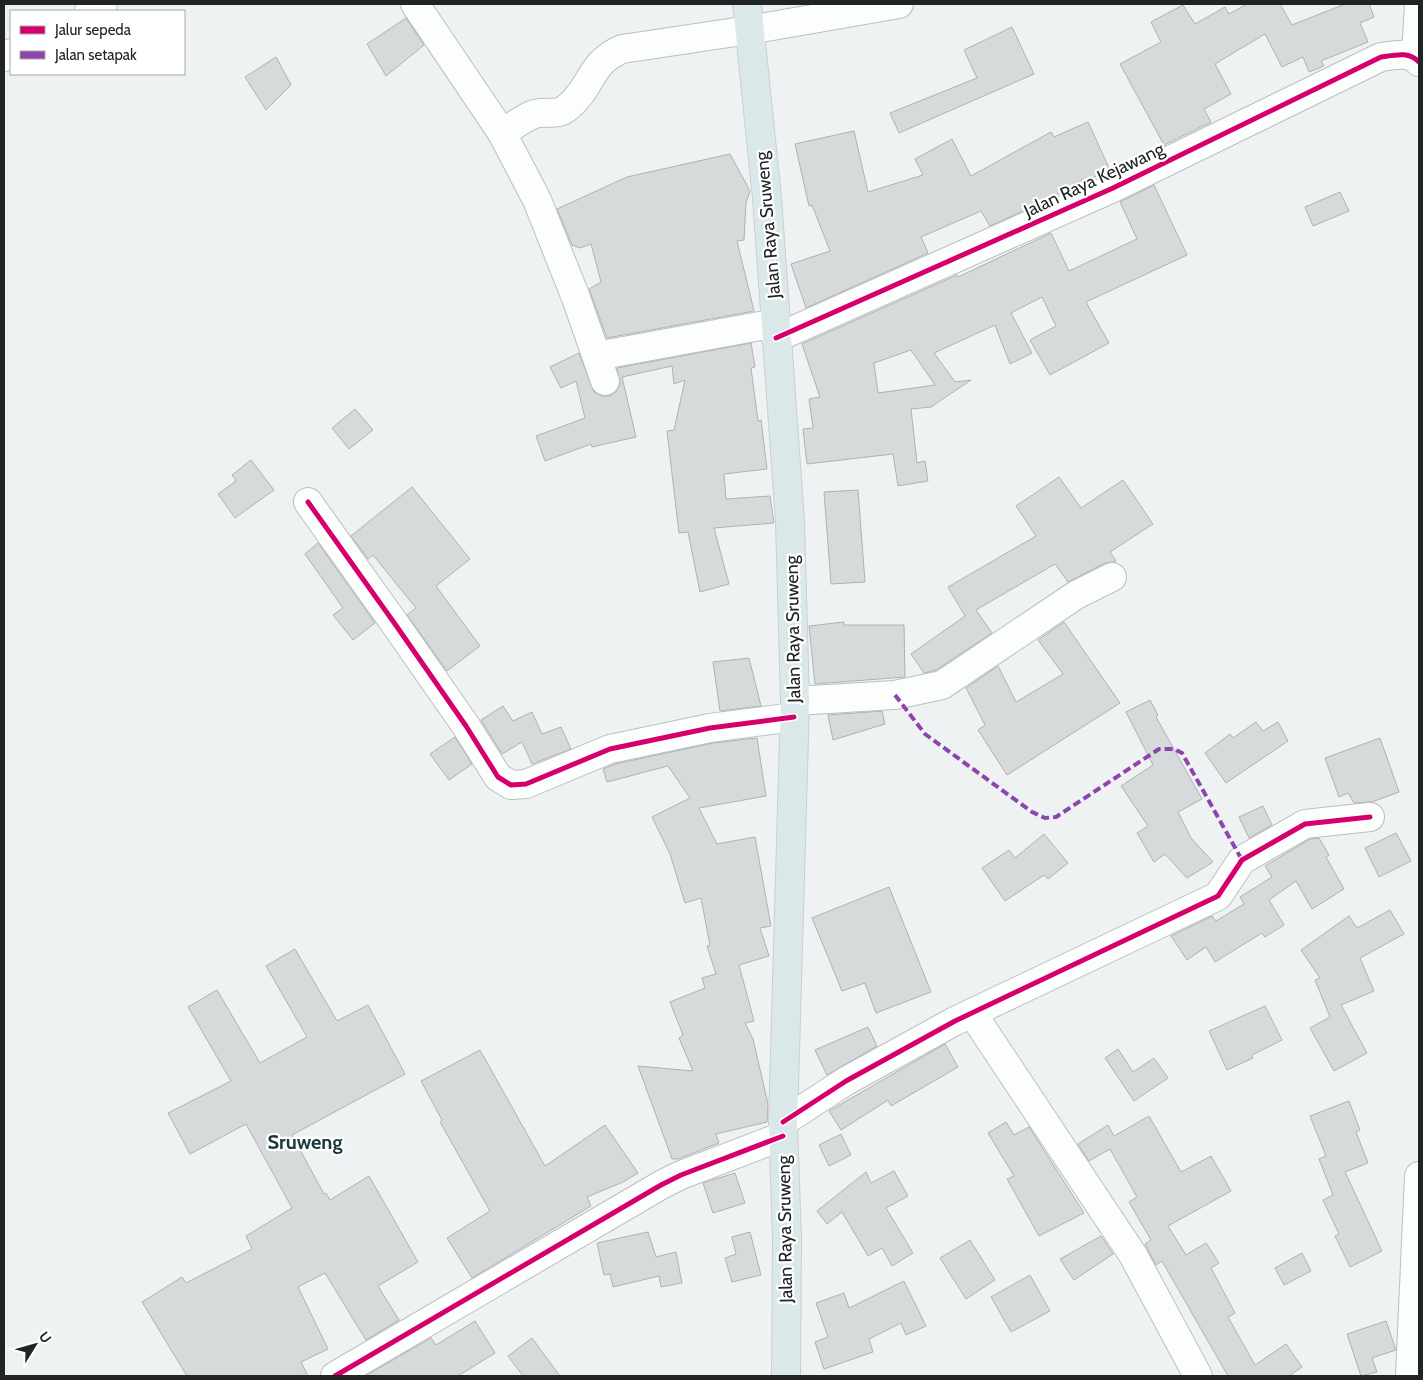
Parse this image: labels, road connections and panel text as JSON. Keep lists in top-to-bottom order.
{
  "streets": {
    "highway": ["Jalan Raya Sruweng"],
    "street": ["Jalan Raya Kejawang"]
  },
  "crossings": [
    ["Jalan Raya Kejawang", "Jalan Raya Sruweng"]
  ],
  "districts": ["Sruweng"],
  "legend": ["Jalur sepeda", "Jalan setapak"],
  "north": "top right"
}
